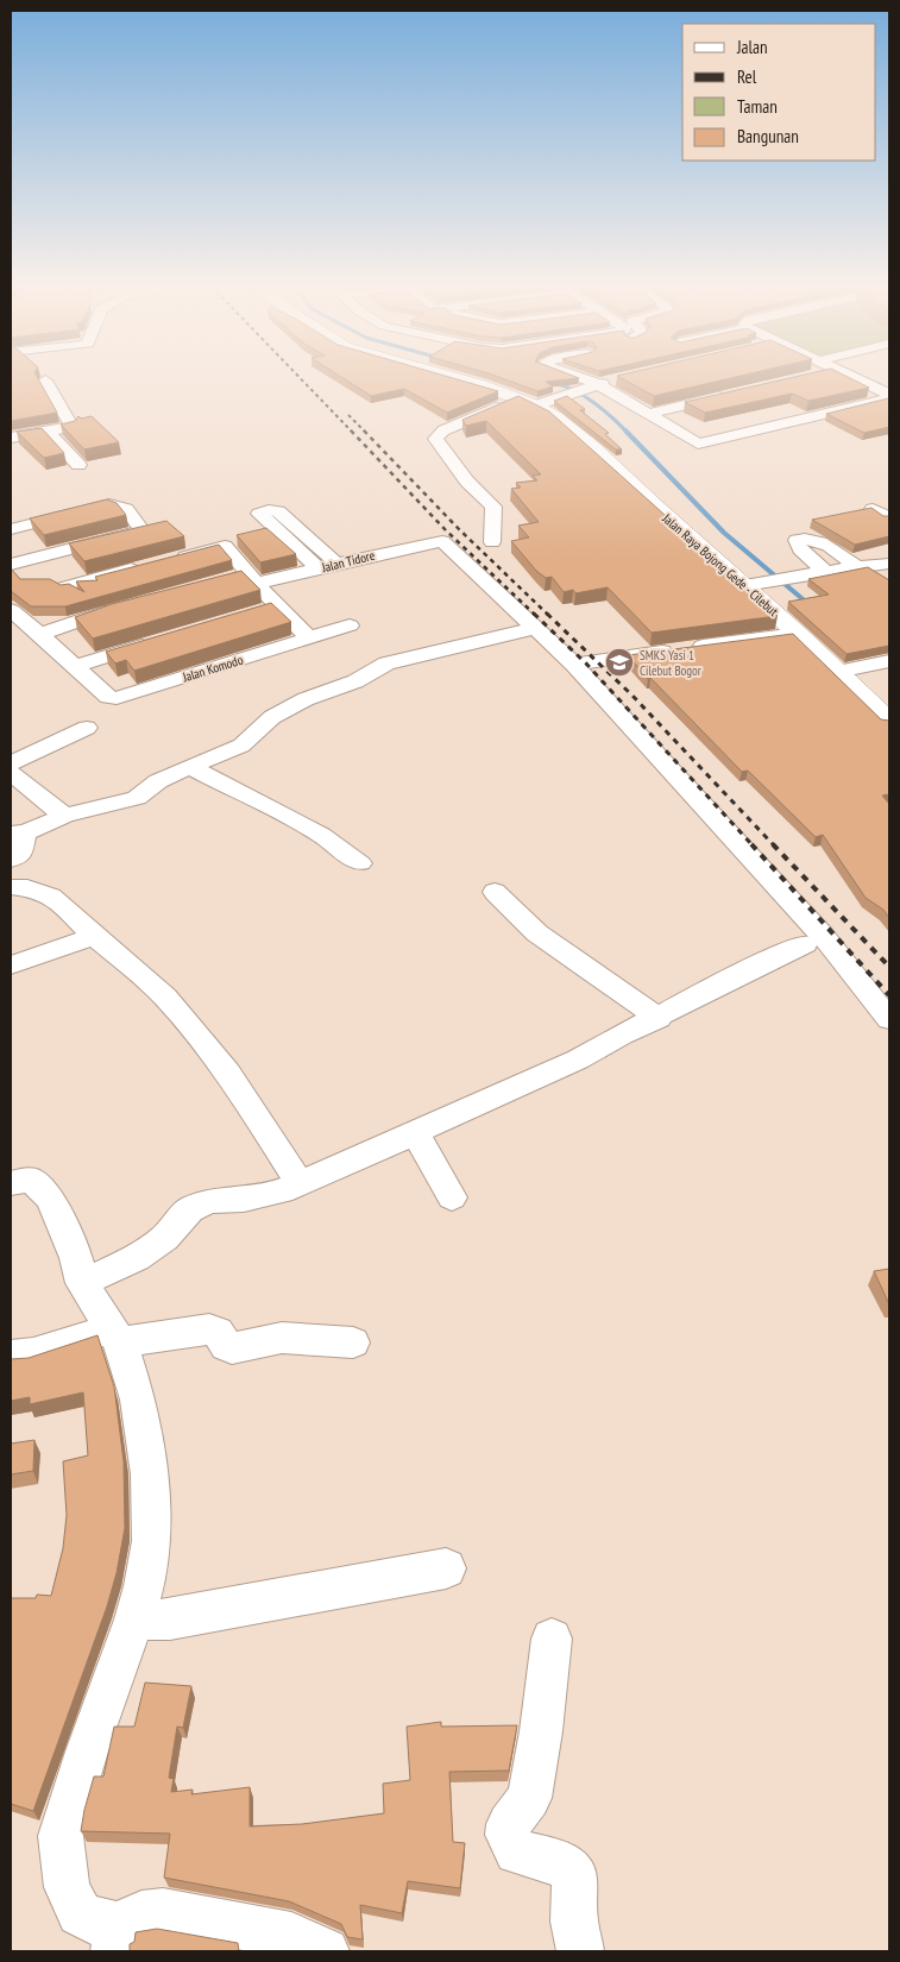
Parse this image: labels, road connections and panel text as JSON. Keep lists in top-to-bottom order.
{
  "streets": {
    "main road": ["Jalan Raya Bojong Gede - Cilebut"],
    "street": ["Jalan Tidore", "Jalan Komodo"]
  },
  "places": {
    "school or university": ["SMKS Yasi 1 Cilebut Bogor"]
  },
  "legend": [
    "Jalan",
    "Rel",
    "Taman",
    "Bangunan"
  ]
}
